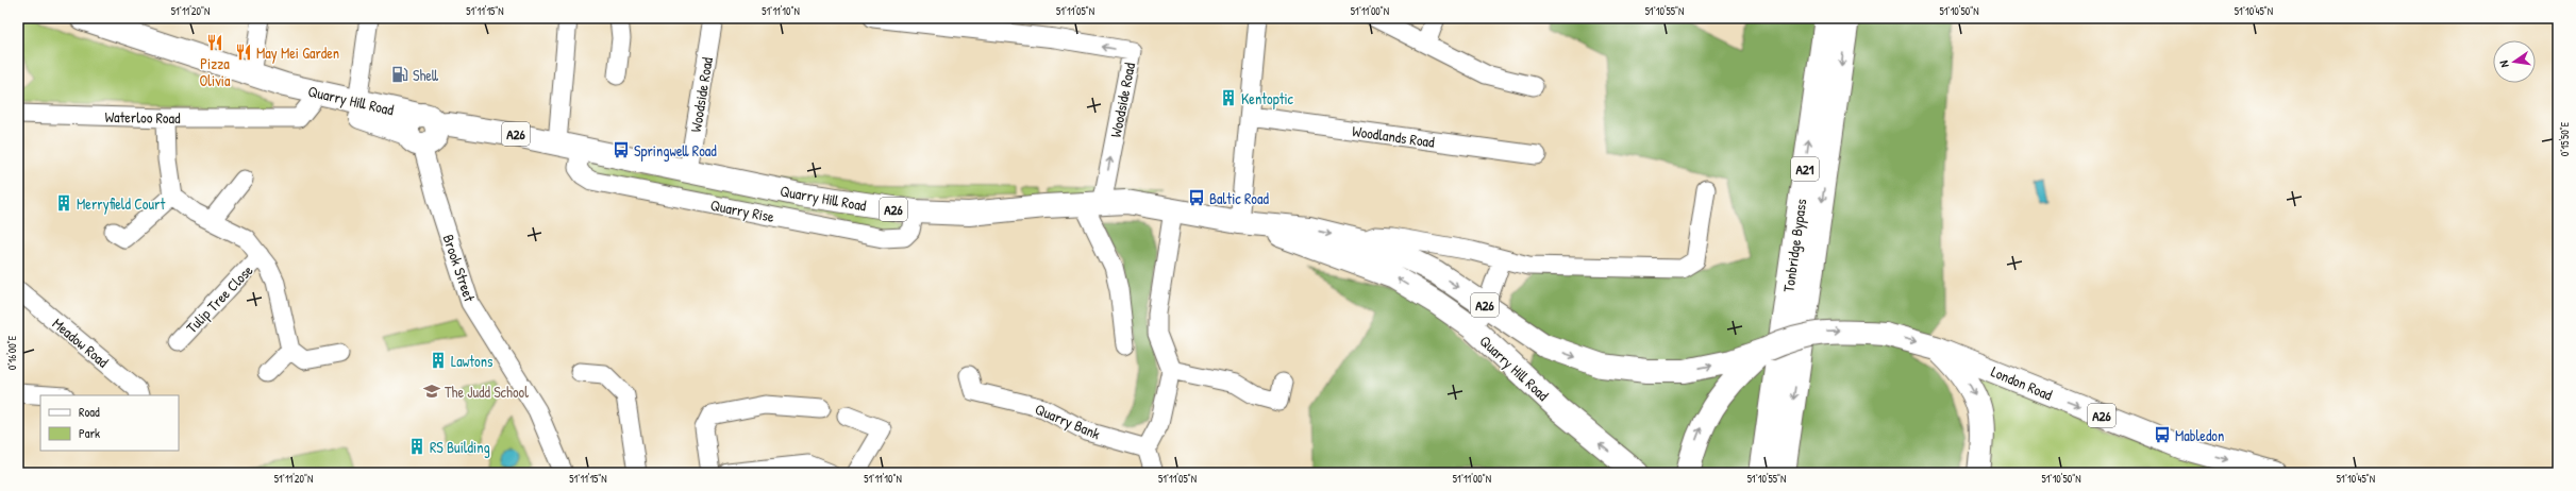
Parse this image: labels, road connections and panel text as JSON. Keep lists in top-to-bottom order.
{
  "streets": {
    "highway": [
      "Quarry Hill Road",
      "A26",
      "A21",
      "Tonbridge Bypass",
      "London Road"
    ],
    "street": [
      "Woodside Road",
      "Waterloo Road",
      "Woodlands Road",
      "Quarry Rise",
      "Brook Street",
      "Tulip Tree Close",
      "Meadow Road",
      "Quarry Bank"
    ]
  },
  "crossings": [
    ["Woodside Road", "Quarry Hill Road"],
    ["Quarry Hill Road", "Waterloo Road"],
    ["Quarry Hill Road", "Quarry Rise"],
    ["Quarry Hill Road", "Brook Street"],
    ["Quarry Hill Road", "London Road"],
    ["A26", "London Road"]
  ],
  "one_way": ["London Road"],
  "places": {
    "restaurant": ["Pizza Olivia", "May Mei Garden"],
    "fuel station": ["Shell"],
    "building": [
      "Kentoptic",
      "Merryfield Court",
      "Lawtons",
      "RS Building"
    ],
    "bus stop": ["Springwell Road", "Baltic Road", "Mabledon"],
    "school or university": ["The Judd School"]
  },
  "legend": ["Road", "Park"],
  "north": "left",
  "coordinates": [
    "51°11'20\"N",
    "51°11'15\"N",
    "51°11'10\"N",
    "51°11'05\"N",
    "51°11'00\"N",
    "51°10'55\"N",
    "51°10'50\"N",
    "51°10'45\"N",
    "0°15'50\"E",
    "0°16'00\"E"
  ]
}
